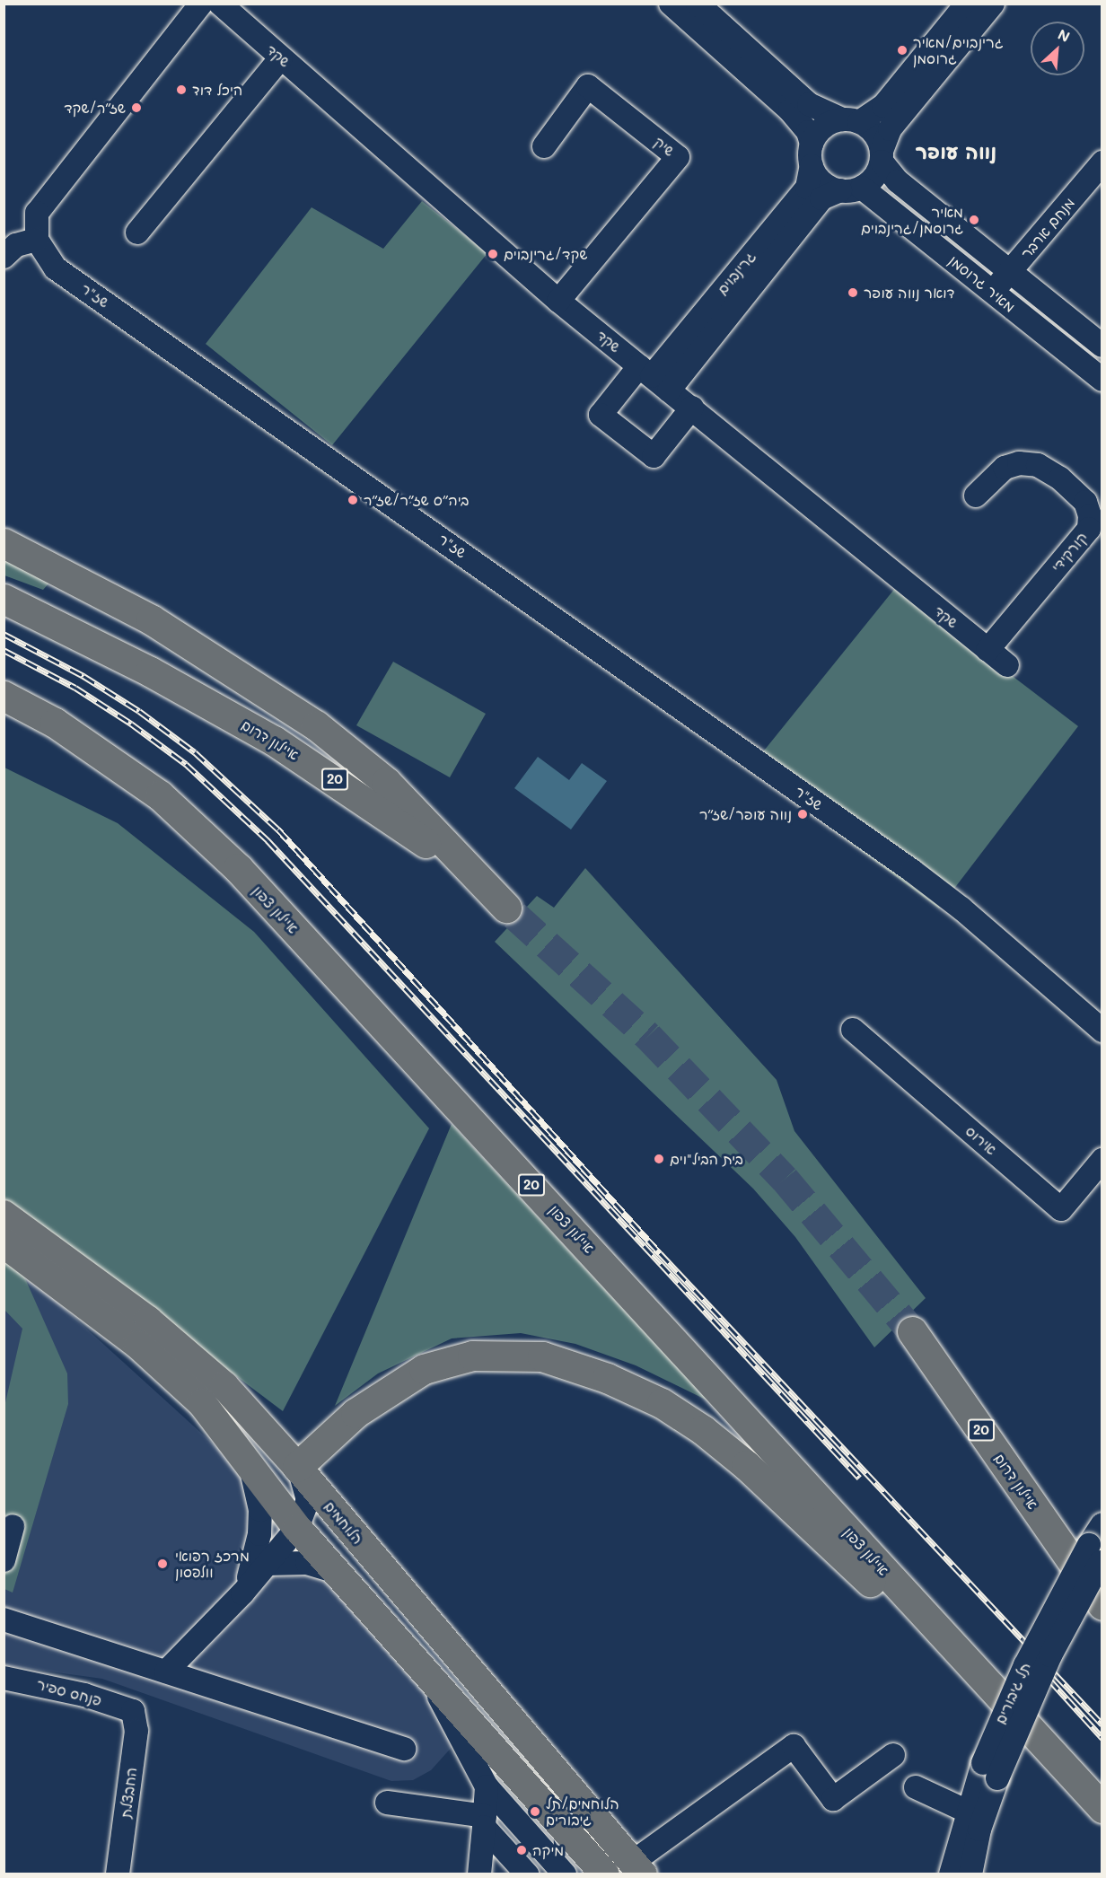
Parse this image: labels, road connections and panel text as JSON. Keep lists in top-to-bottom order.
{
  "streets": {
    "highway": ["איילון דרום", "20", "איילון צפון"],
    "main road": ["הלוחמים"],
    "street": [
      "שקד",
      "שיק",
      "מנחם ארבר",
      "גרינבוים",
      "מאיר גרוסמן",
      "שז\"ר",
      "קורקידי",
      "אירוס",
      "פנחס ספיר",
      "תל גיבורים",
      "החבצלת"
    ]
  },
  "crossings": [
    ["שקד", "שיק"],
    ["שקד", "גרינבוים"],
    ["שקד", "קורקידי"],
    ["מנחם ארבר", "מאיר גרוסמן"],
    ["גרינבוים", "מאיר גרוסמן"],
    ["פנחס ספיר", "החבצלת"]
  ],
  "districts": ["נווה עופר"],
  "places": [
    "גרינבוים/מאיר גרוסמן",
    "היכל דוד",
    "שז״ר/שקד",
    "מאיר גרוסמן/גרינבוים",
    "שקד/גרינבוים",
    "דואר נווה עופר",
    "ביה״ס שז״ר/שז״ר",
    "נווה עופר/שז״ר",
    "בית הביל\"וים",
    "מרכז רפואי וולפסון",
    "הלוחמים/תל גיבורים",
    "מיקה"
  ],
  "north": "top right"
}
